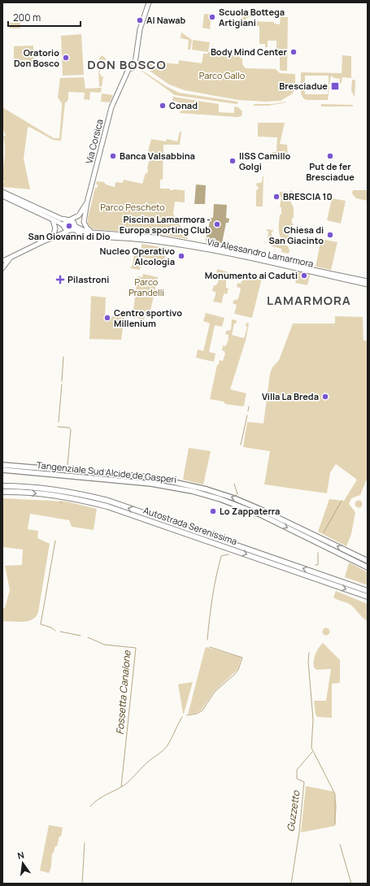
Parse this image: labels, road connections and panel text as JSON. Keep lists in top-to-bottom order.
{
  "streets": {
    "highway": ["Tangenziale Sud Alcide de Gasperi", "Autostrada Serenissima"],
    "main road": ["Via Corsica", "Via Alessandro Lamarmora"]
  },
  "crossings": [
    ["Via Corsica", "Via Alessandro Lamarmora"]
  ],
  "districts": ["DON BOSCO", "LAMARMORA"],
  "water": ["Fossetta Canalone", "Guzzetto"],
  "parks": ["Parco Gallo", "Parco Pescheto", "Parco Prandelli"],
  "places": {
    "other": [
      "Scuola Bottega Artigiani",
      "Al Nawab",
      "Body Mind Center",
      "Oratorio Don Bosco",
      "Conad",
      "Banca Valsabbina",
      "Put de fer Bresciadue",
      "IISS Camillo Golgi",
      "BRESCIA 10",
      "Piscina Lamarmora - Europa sporting Club",
      "San Giovanni di Dio",
      "Chiesa di San Giacinto",
      "Nucleo Operativo Alcologia",
      "Monumento ai Caduti",
      "Centro sportivo Millenium",
      "Villa La Breda",
      "Lo Zappaterra"
    ],
    "transit": ["Bresciadue"],
    "health": ["Pilastroni"]
  },
  "scale_bar": "200 m",
  "north": "top"
}
